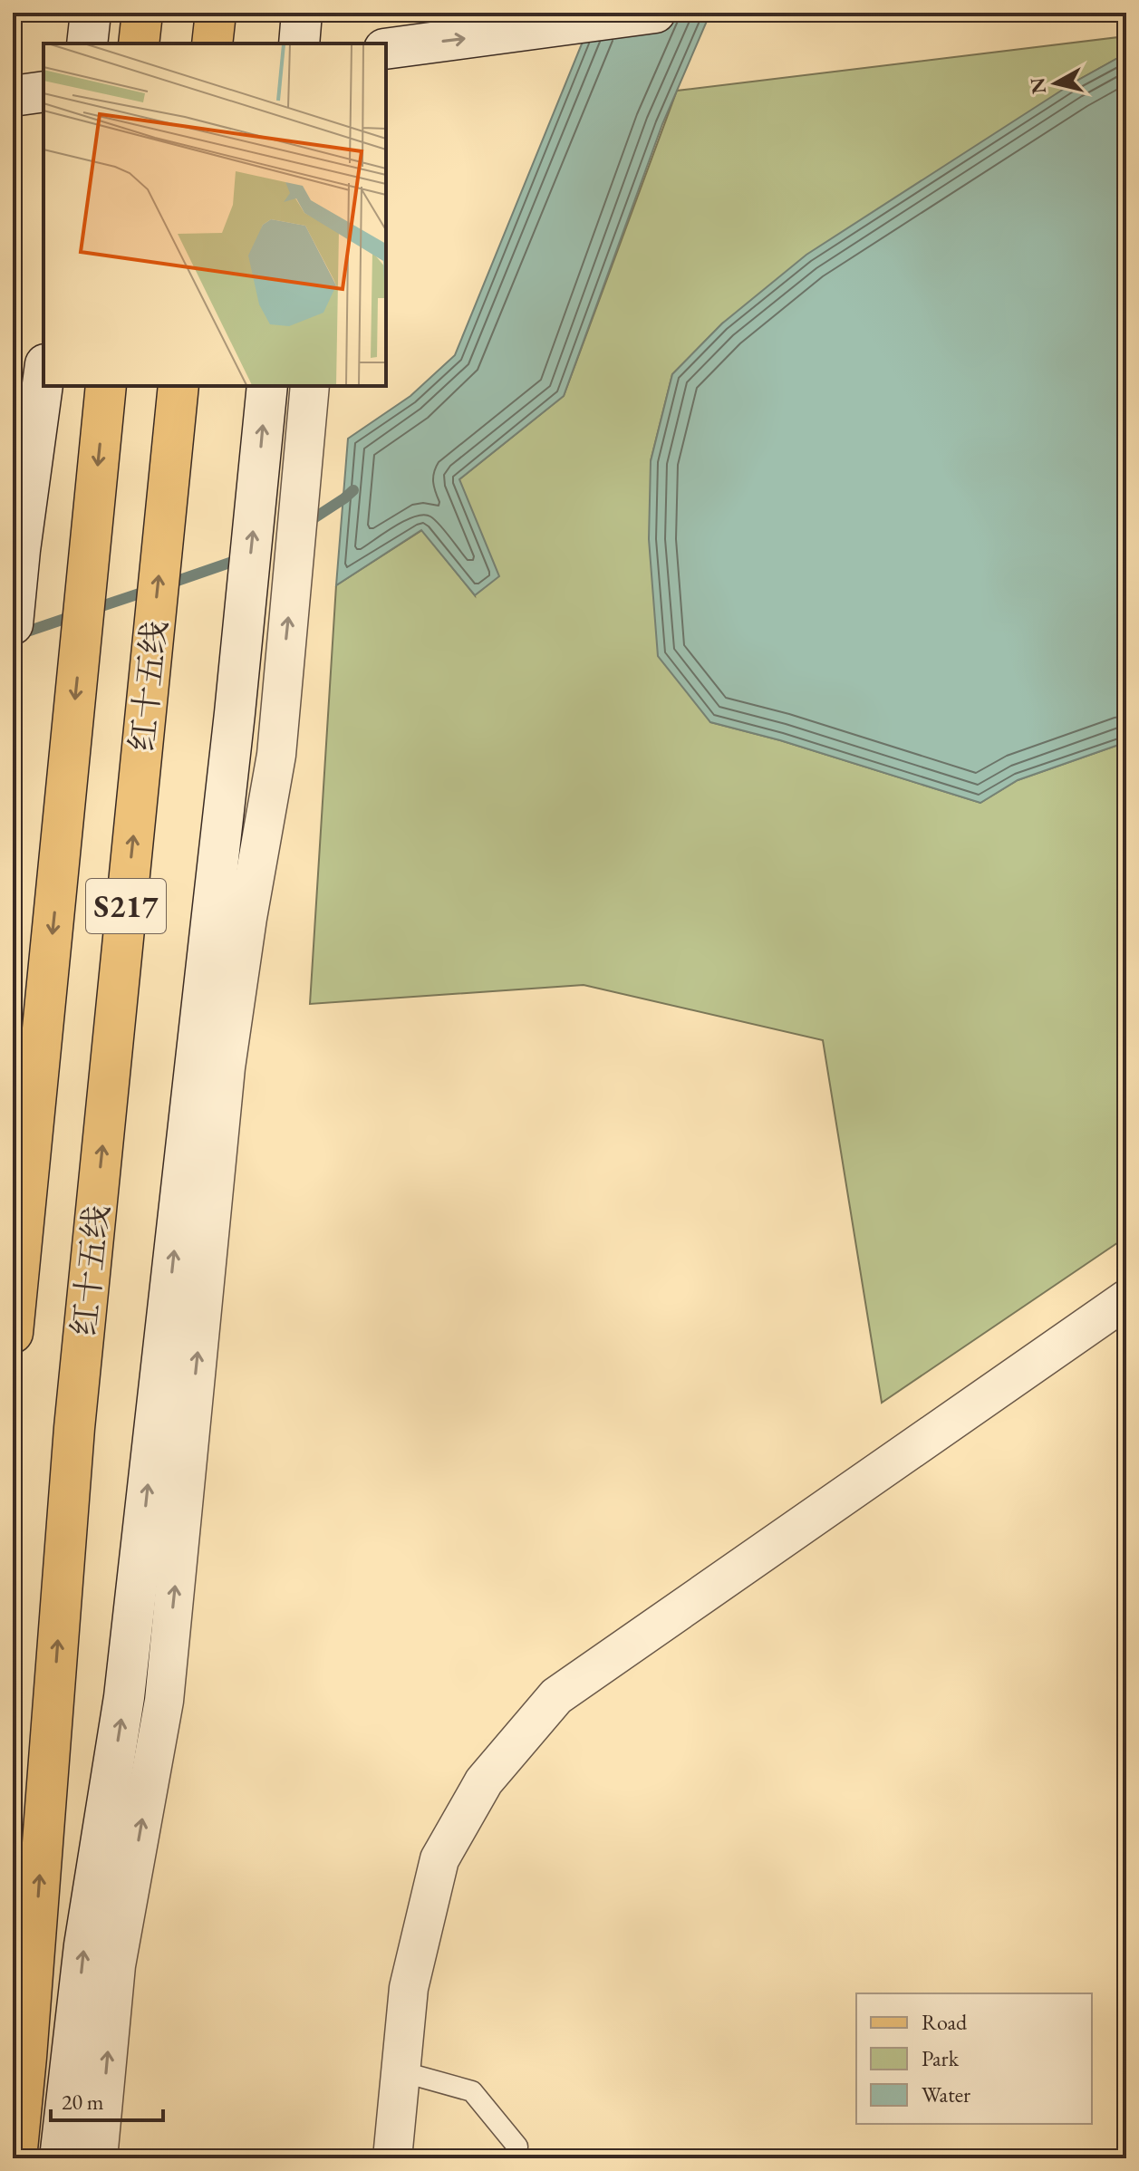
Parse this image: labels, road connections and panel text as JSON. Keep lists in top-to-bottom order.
{
  "streets": {
    "main road": ["红十五线", "S217"]
  },
  "legend": ["Road", "Park", "Water"],
  "scale_bar": "20 m",
  "north": "left"
}
